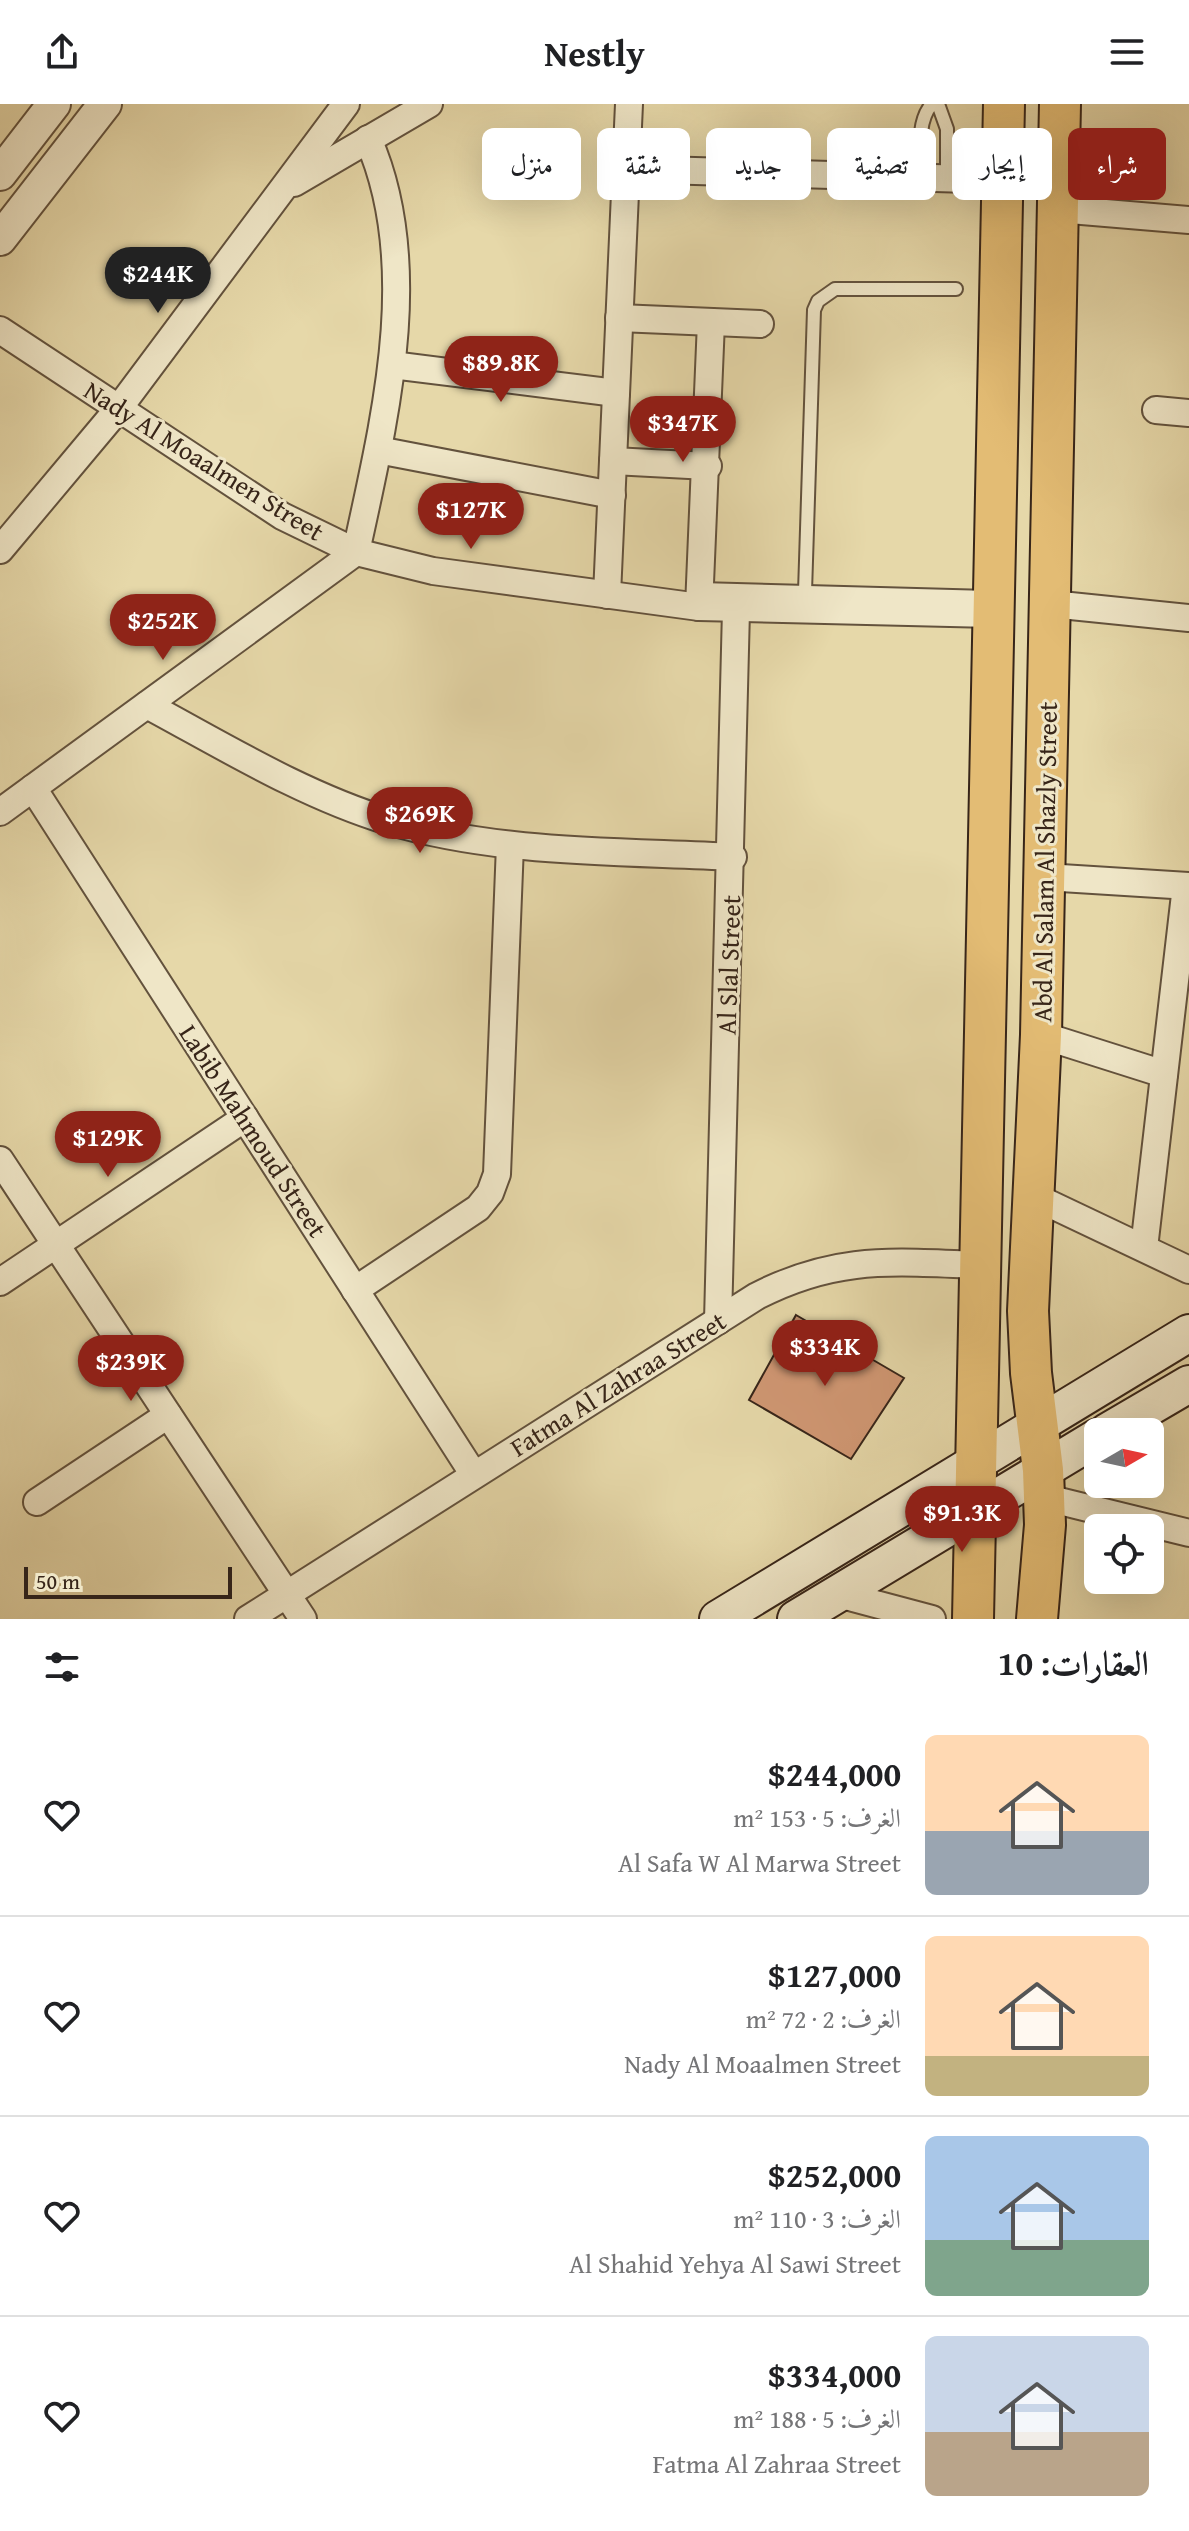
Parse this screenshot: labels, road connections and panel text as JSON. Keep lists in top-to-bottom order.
{
  "streets": {
    "main road": ["Abd Al Salam Al Shazly Street"],
    "street": [
      "Nady Al Moaalmen Street",
      "Al Slal Street",
      "Labib Mahmoud Street",
      "Fatma Al Zahraa Street"
    ]
  },
  "crossings": [
    ["Nady Al Moaalmen Street", "Al Slal Street"],
    ["Al Slal Street", "Fatma Al Zahraa Street"],
    ["Labib Mahmoud Street", "Fatma Al Zahraa Street"]
  ],
  "scale_bar": "50 m",
  "north": "right",
  "page": {
    "header": "Nestly",
    "chip": [
      "شراء",
      "إيجار",
      "تصفية",
      "جديد",
      "شقة",
      "منزل"
    ],
    "price": [
      "$244K",
      "$89.8K",
      "$347K",
      "$127K",
      "$252K",
      "$269K",
      "$129K",
      "$334K",
      "$239K",
      "$91.3K"
    ],
    "scale": "50 m",
    "heading": "العقارات: 10",
    "list": [
      {
        "name": "$244,000",
        "note": "الغرف: 5 · 153 m² · Al Safa W Al Marwa Street"
      },
      {
        "name": "$127,000",
        "note": "الغرف: 2 · 72 m² · Nady Al Moaalmen Street"
      },
      {
        "name": "$252,000",
        "note": "الغرف: 3 · 110 m² · Al Shahid Yehya Al Sawi Street"
      },
      {
        "name": "$334,000",
        "note": "الغرف: 5 · 188 m² · Fatma Al Zahraa Street"
      }
    ]
  }
}
